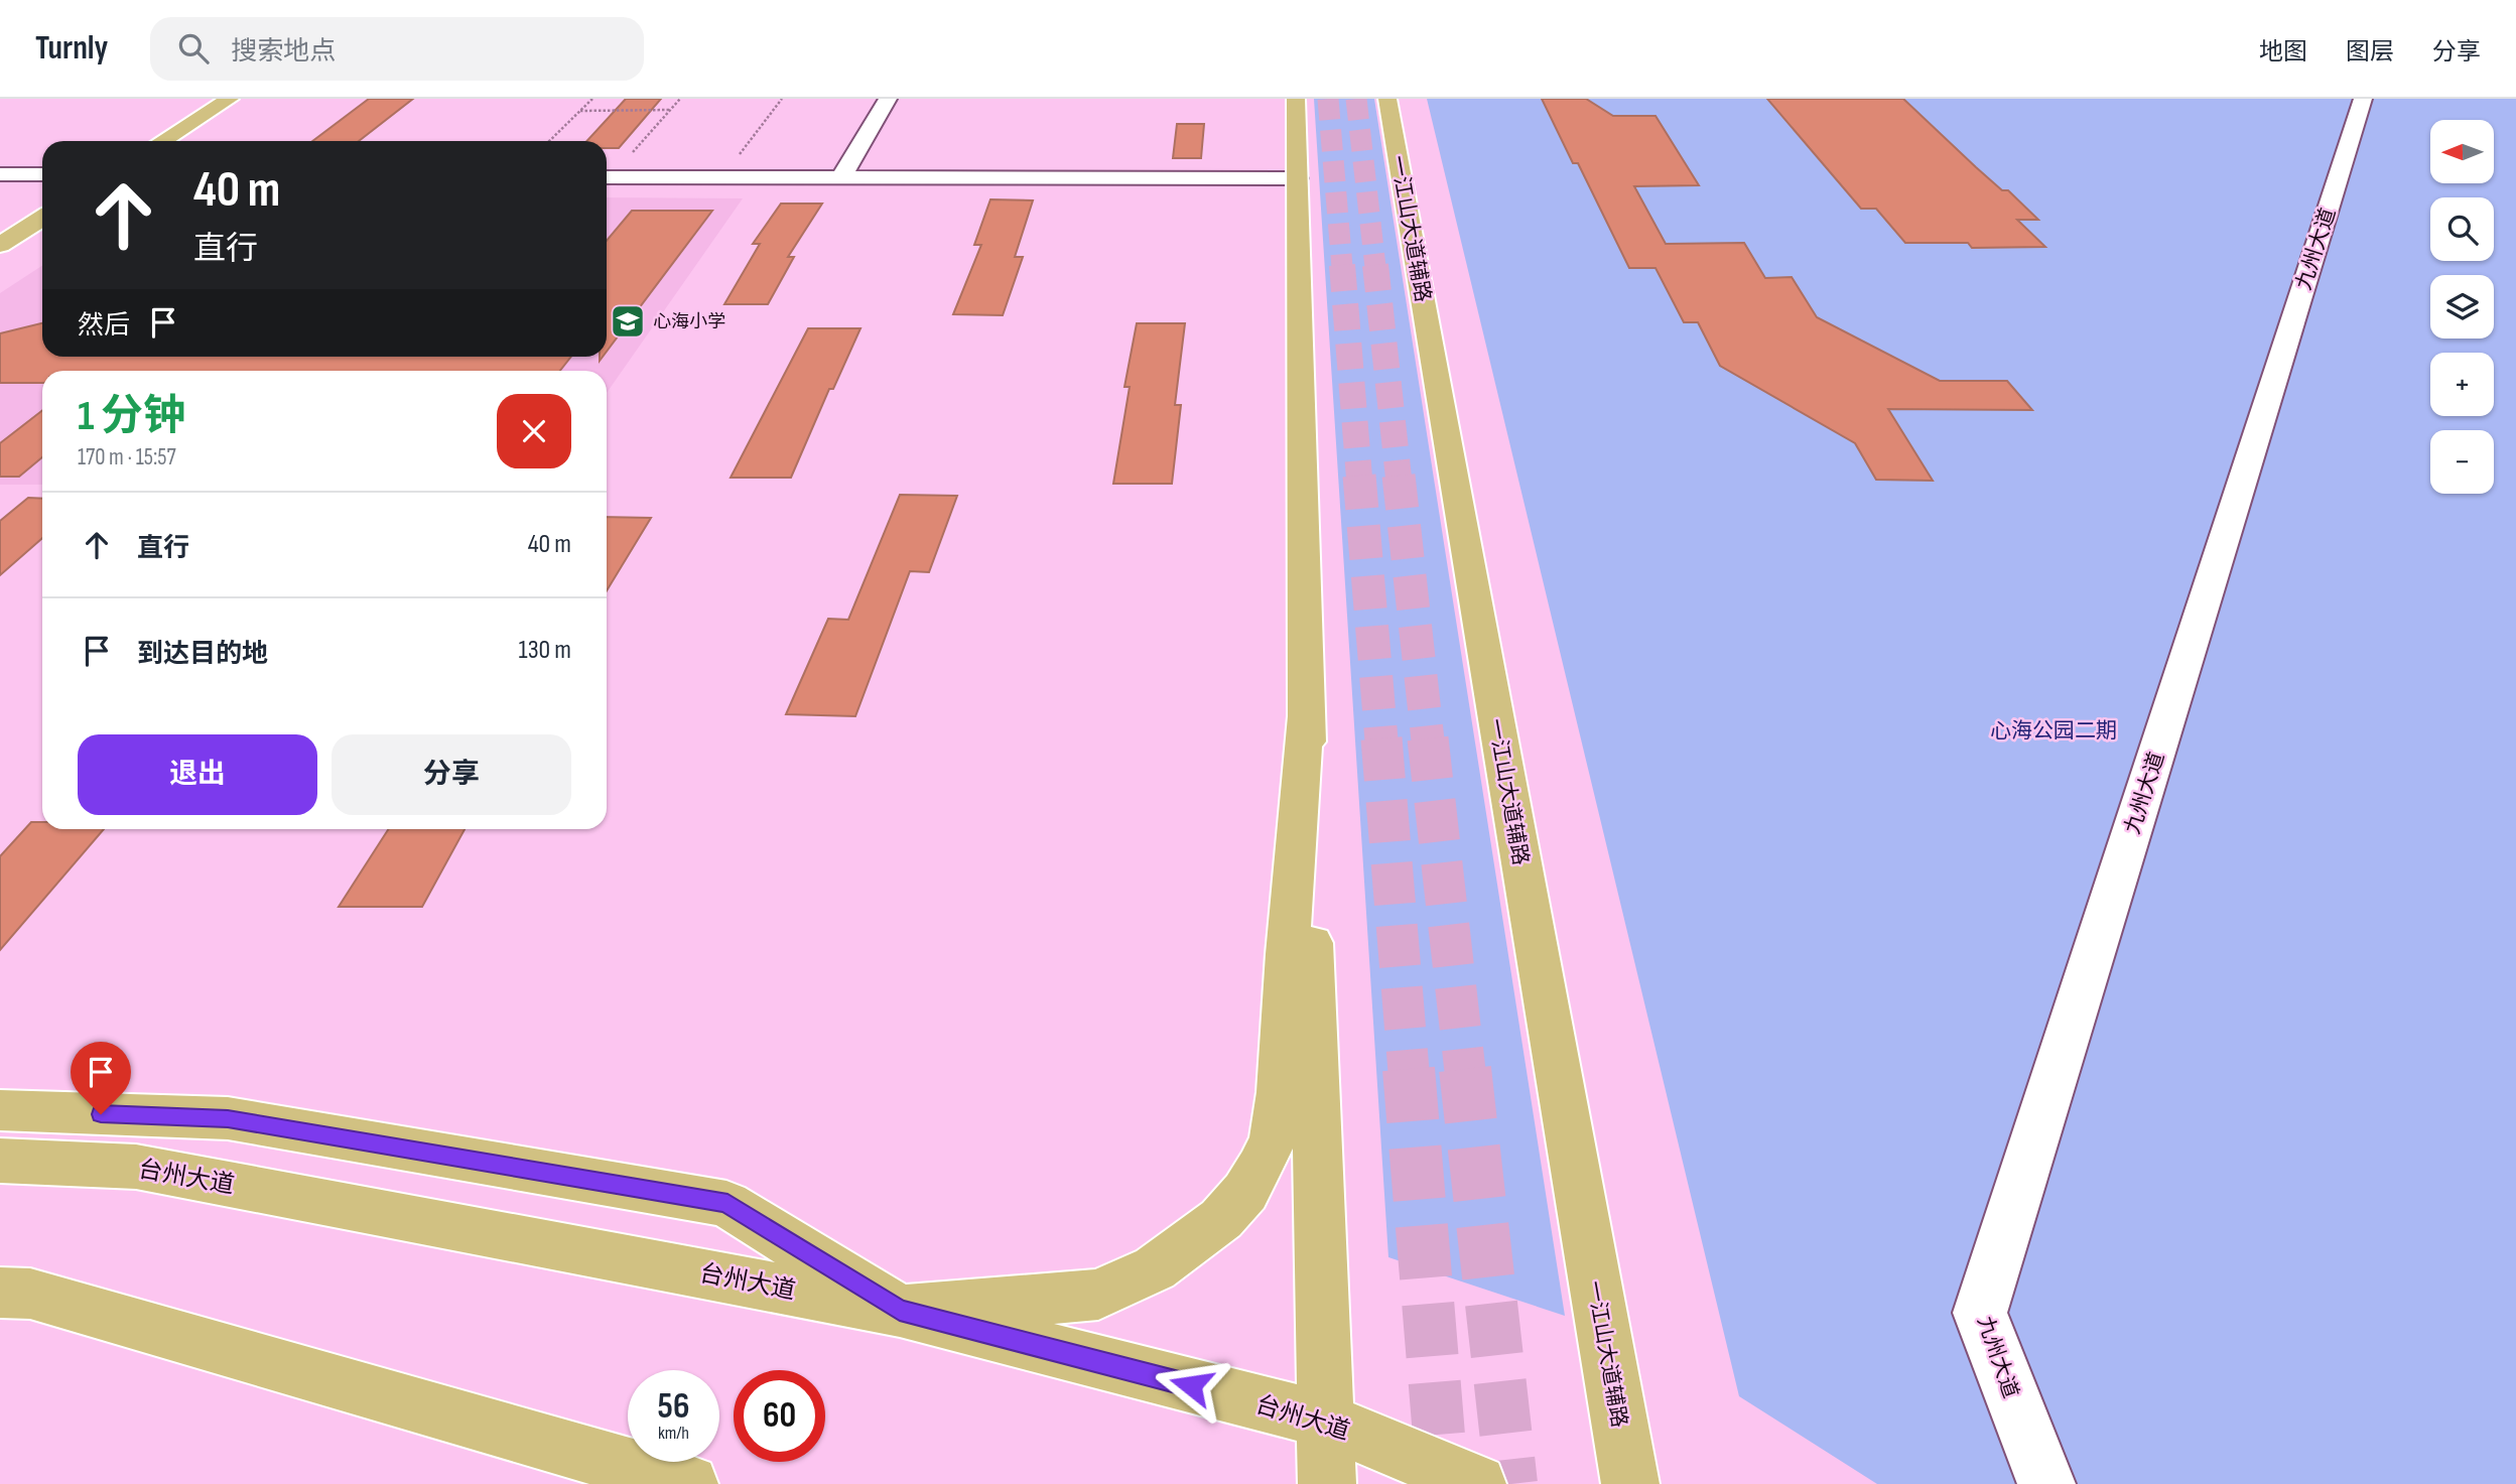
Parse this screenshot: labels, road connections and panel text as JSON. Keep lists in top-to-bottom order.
{
  "streets": {
    "main road": ["一江山大道辅路", "台州大道"],
    "street": ["九州大道"]
  },
  "parks": ["心海公园二期"],
  "places": {
    "school or university": ["心海小学"]
  },
  "north": "left",
  "page": {
    "header": "Turnly",
    "search": "搜索地点",
    "nav": ["地图", "图层", "分享"],
    "map_buttons": ["+", "−"],
    "turn": ["40 m", "直行"],
    "then": "然后",
    "heading": ["1 分钟", "170 m · 15:57"],
    "list": [
      {
        "name": "直行",
        "value": "40 m"
      },
      {
        "name": "到达目的地",
        "value": "130 m"
      }
    ],
    "buttons": ["退出", "分享"],
    "speed": "56 km/h",
    "limit": "60"
  }
}
